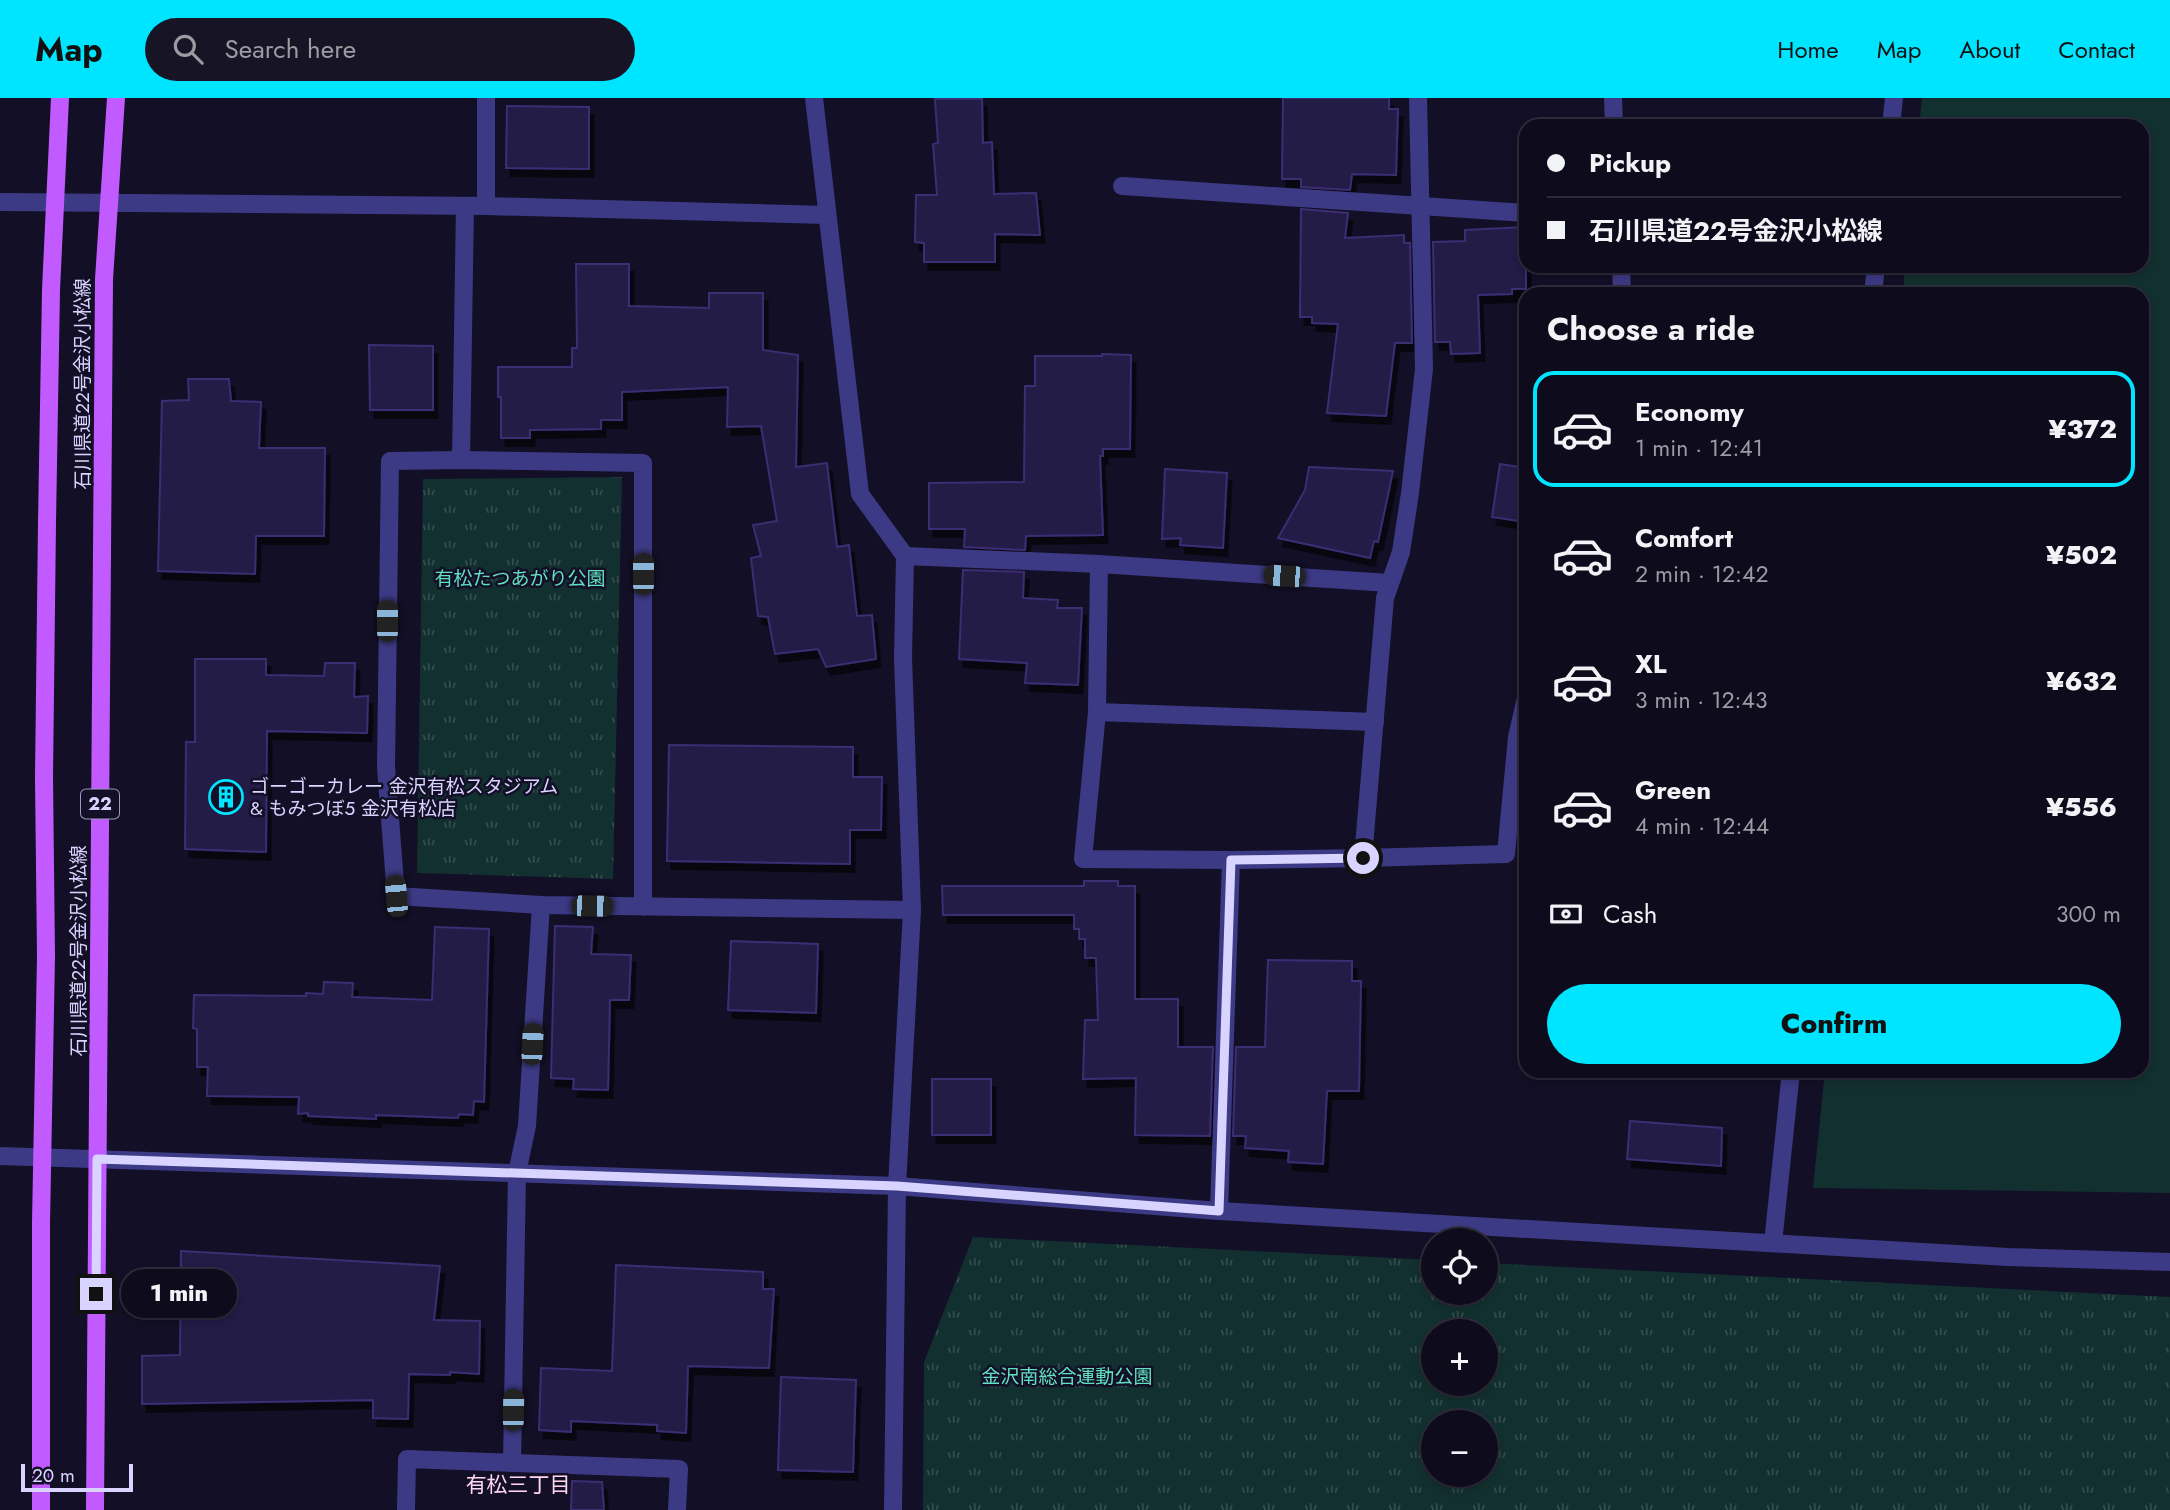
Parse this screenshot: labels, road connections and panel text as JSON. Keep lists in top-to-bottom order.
{
  "streets": {
    "main road": ["石川県道22号金沢小松線", "22"]
  },
  "districts": ["有松三丁目"],
  "parks": ["有松たつあがり公園", "金沢南総合運動公園"],
  "places": {
    "building": ["ゴーゴーカレー 金沢有松スタジアム & もみつぼ5 金沢有松店"]
  },
  "scale_bar": "20 m",
  "page": {
    "header": "Map",
    "search": "Search here",
    "nav": [
      "Home",
      "Map",
      "About",
      "Contact"
    ],
    "banner": ["Pickup", "石川県道22号金沢小松線"],
    "heading": "Choose a ride",
    "list": [
      {
        "name": "Economy",
        "note": "1 min · 12:41",
        "value": "¥372"
      },
      {
        "name": "Comfort",
        "note": "2 min · 12:42",
        "value": "¥502"
      },
      {
        "name": "XL",
        "note": "3 min · 12:43",
        "value": "¥632"
      },
      {
        "name": "Green",
        "note": "4 min · 12:44",
        "value": "¥556"
      }
    ],
    "pay": ["Cash", "300 m"],
    "buttons": "Confirm",
    "map_buttons": ["+", "−"],
    "bubble": "1 min",
    "scale": "20 m"
  }
}
